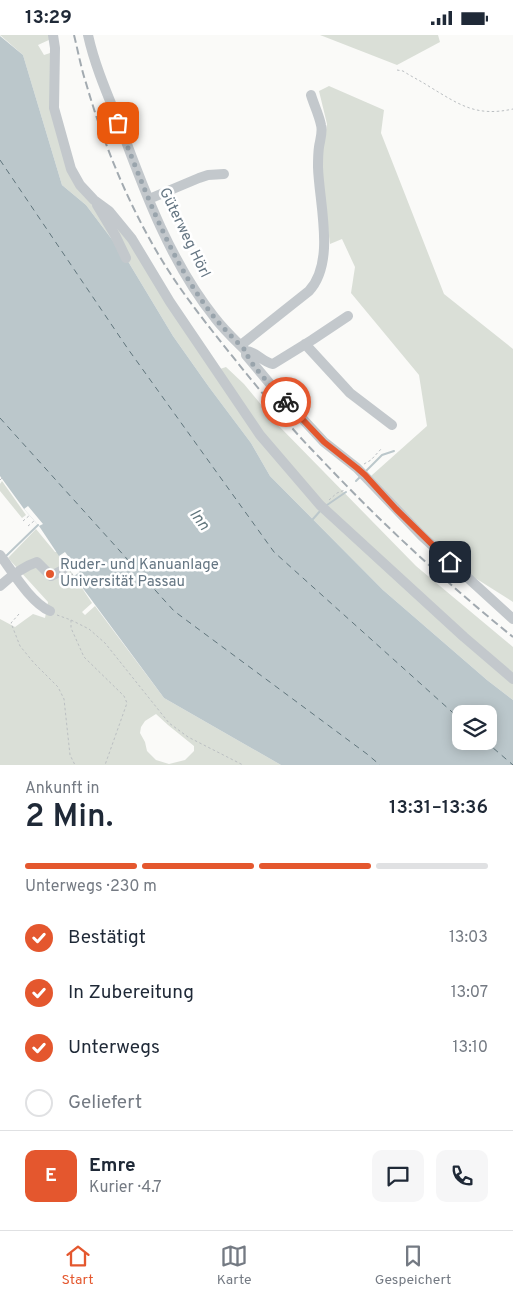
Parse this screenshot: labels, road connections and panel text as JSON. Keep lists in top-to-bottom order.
{
  "streets": {
    "street": ["Güterweg Hörl"]
  },
  "water": ["Inn"],
  "places": ["Ruder- und Kanuanlage Universität Passau"],
  "page": {
    "status": "13:29",
    "heading": ["2 Min.", "Ankunft in", "13:31–13:36"],
    "panel": ["Emre", "Kurier · 4.7"],
    "bar": "Unterwegs · 230 m",
    "list": [
      ["Bestätigt", "13:03"],
      ["In Zubereitung", "13:07"],
      ["Unterwegs", "13:10"],
      "Geliefert"
    ],
    "round": "E",
    "tabs": ["Start", "Karte", "Gespeichert"]
  }
}
